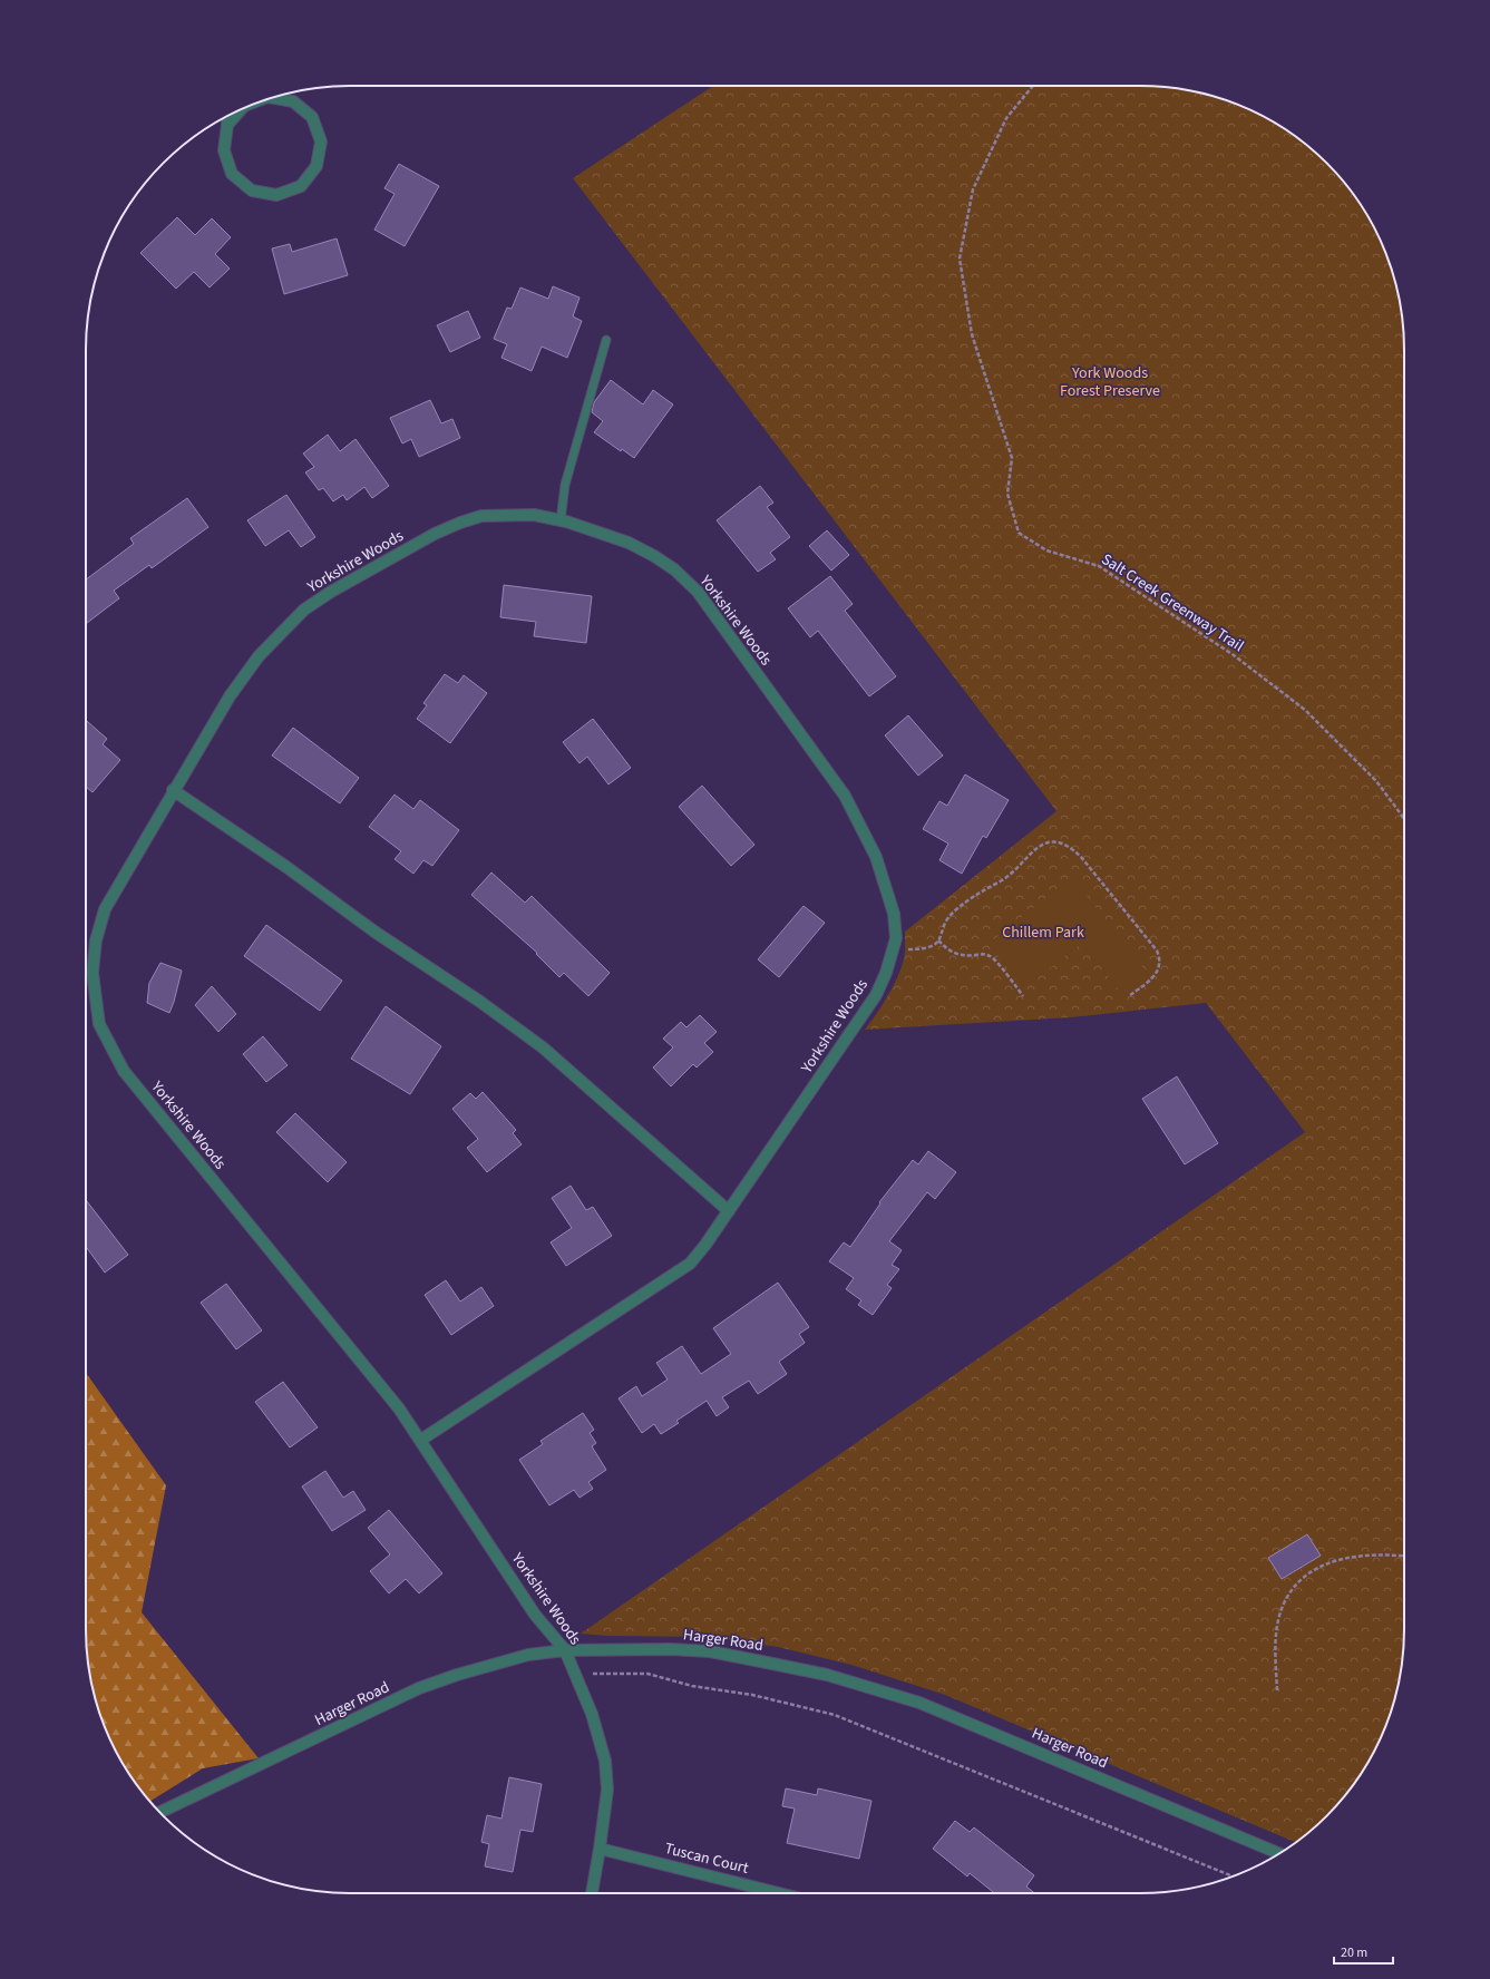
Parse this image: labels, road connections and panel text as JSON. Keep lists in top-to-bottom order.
{
  "streets": {
    "street": ["Yorkshire Woods", "Harger Road", "Tuscan Court"],
    "path": ["Salt Creek Greenway Trail"]
  },
  "crossings": [
    ["Yorkshire Woods", "Harger Road"],
    ["Yorkshire Woods", "Tuscan Court"]
  ],
  "parks": ["York Woods Forest Preserve", "Chillem Park"],
  "scale_bar": "20 m"
}
